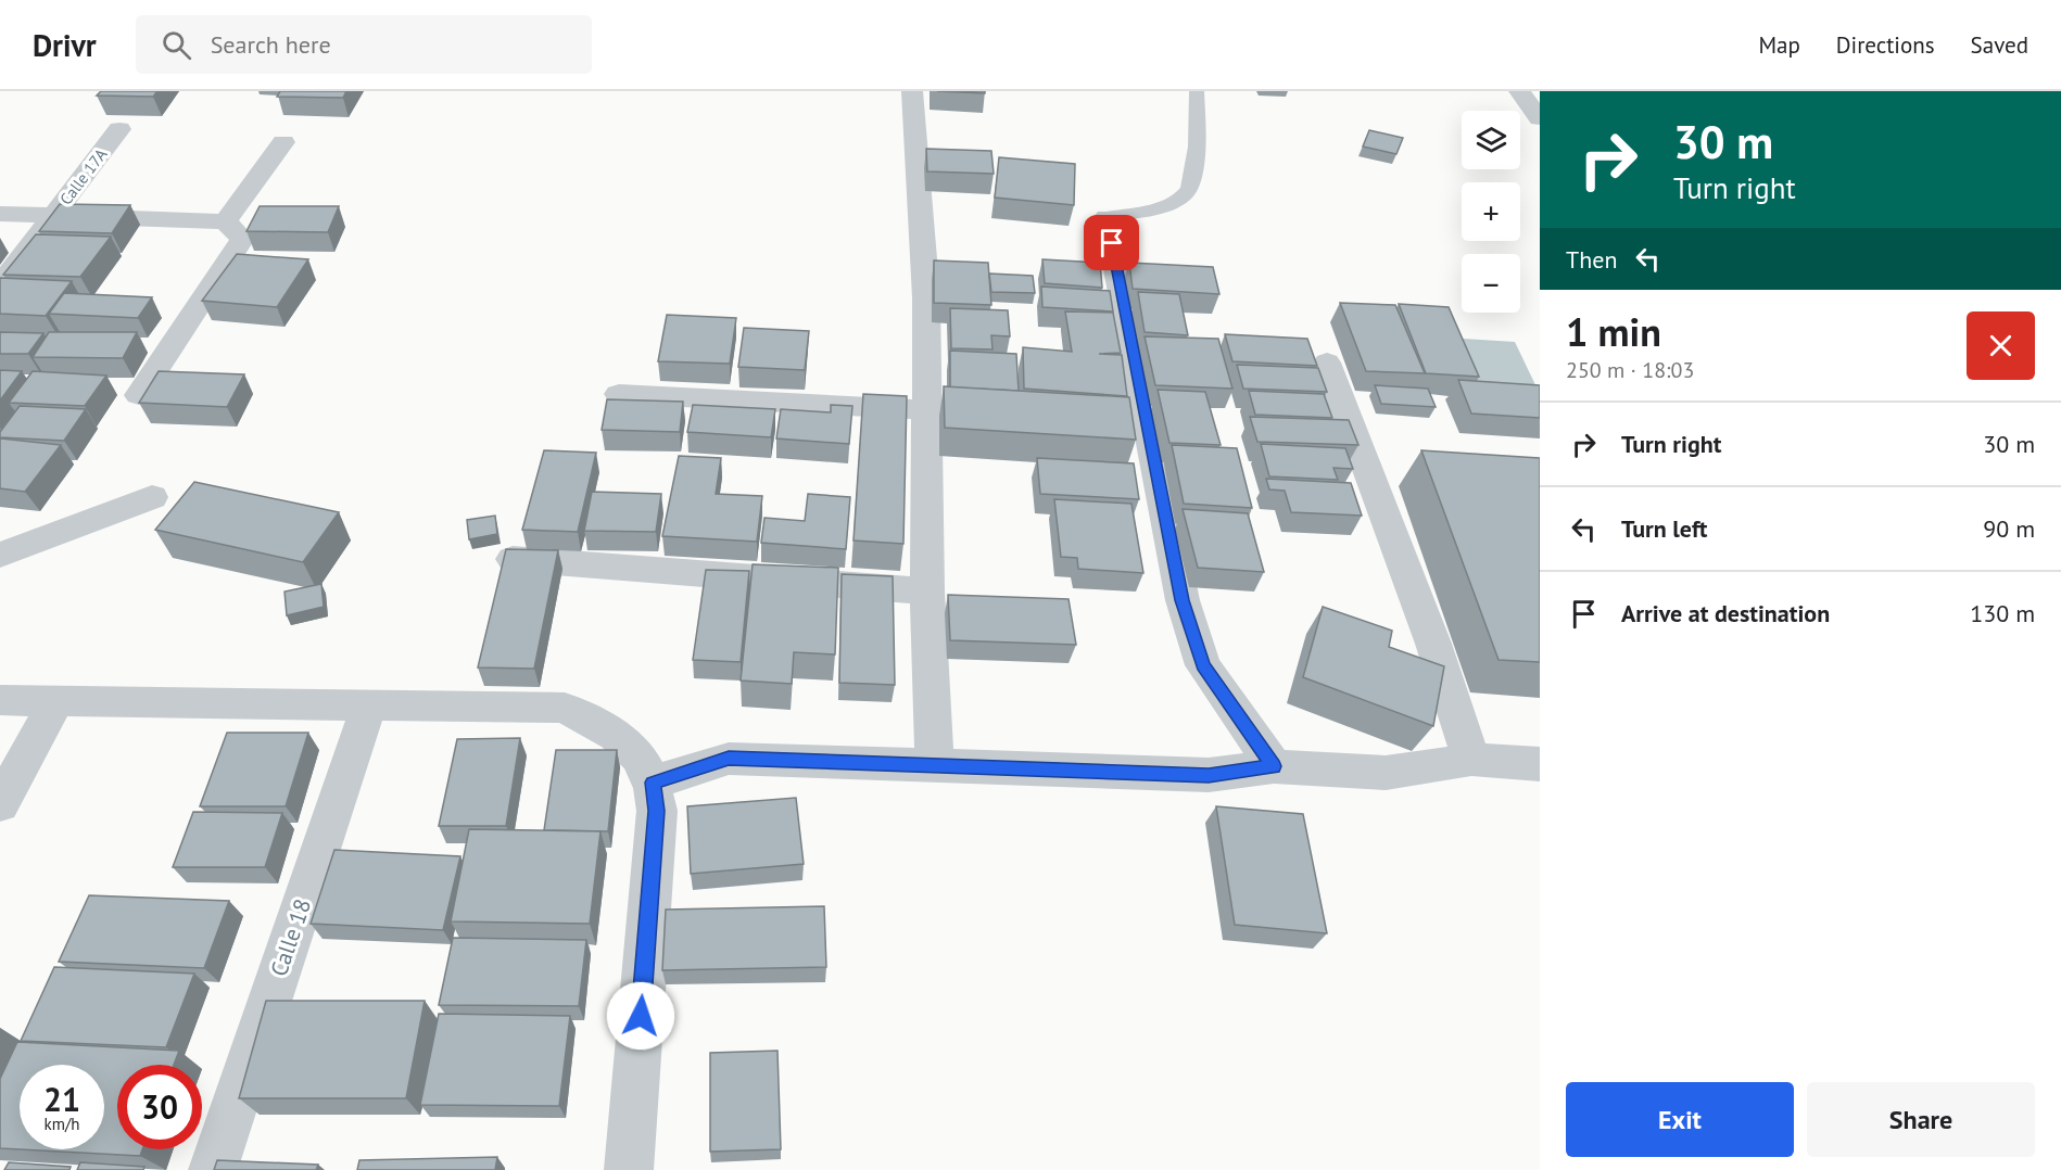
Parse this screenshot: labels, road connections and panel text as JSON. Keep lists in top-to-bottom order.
{
  "streets": {
    "street": ["Calle 17A", "Calle 18"]
  },
  "page": {
    "header": "Drivr",
    "search": "Search here",
    "nav": ["Map", "Directions", "Saved"],
    "turn": ["30 m", "Turn right"],
    "map_buttons": ["+", "−"],
    "then": "Then",
    "heading": ["1 min", "250 m · 18:03"],
    "list": [
      {
        "name": "Turn right",
        "value": "30 m"
      },
      {
        "name": "Turn left",
        "value": "90 m"
      },
      {
        "name": "Arrive at destination",
        "value": "130 m"
      }
    ],
    "speed": "21 km/h",
    "limit": "30",
    "buttons": ["Exit", "Share"]
  }
}
